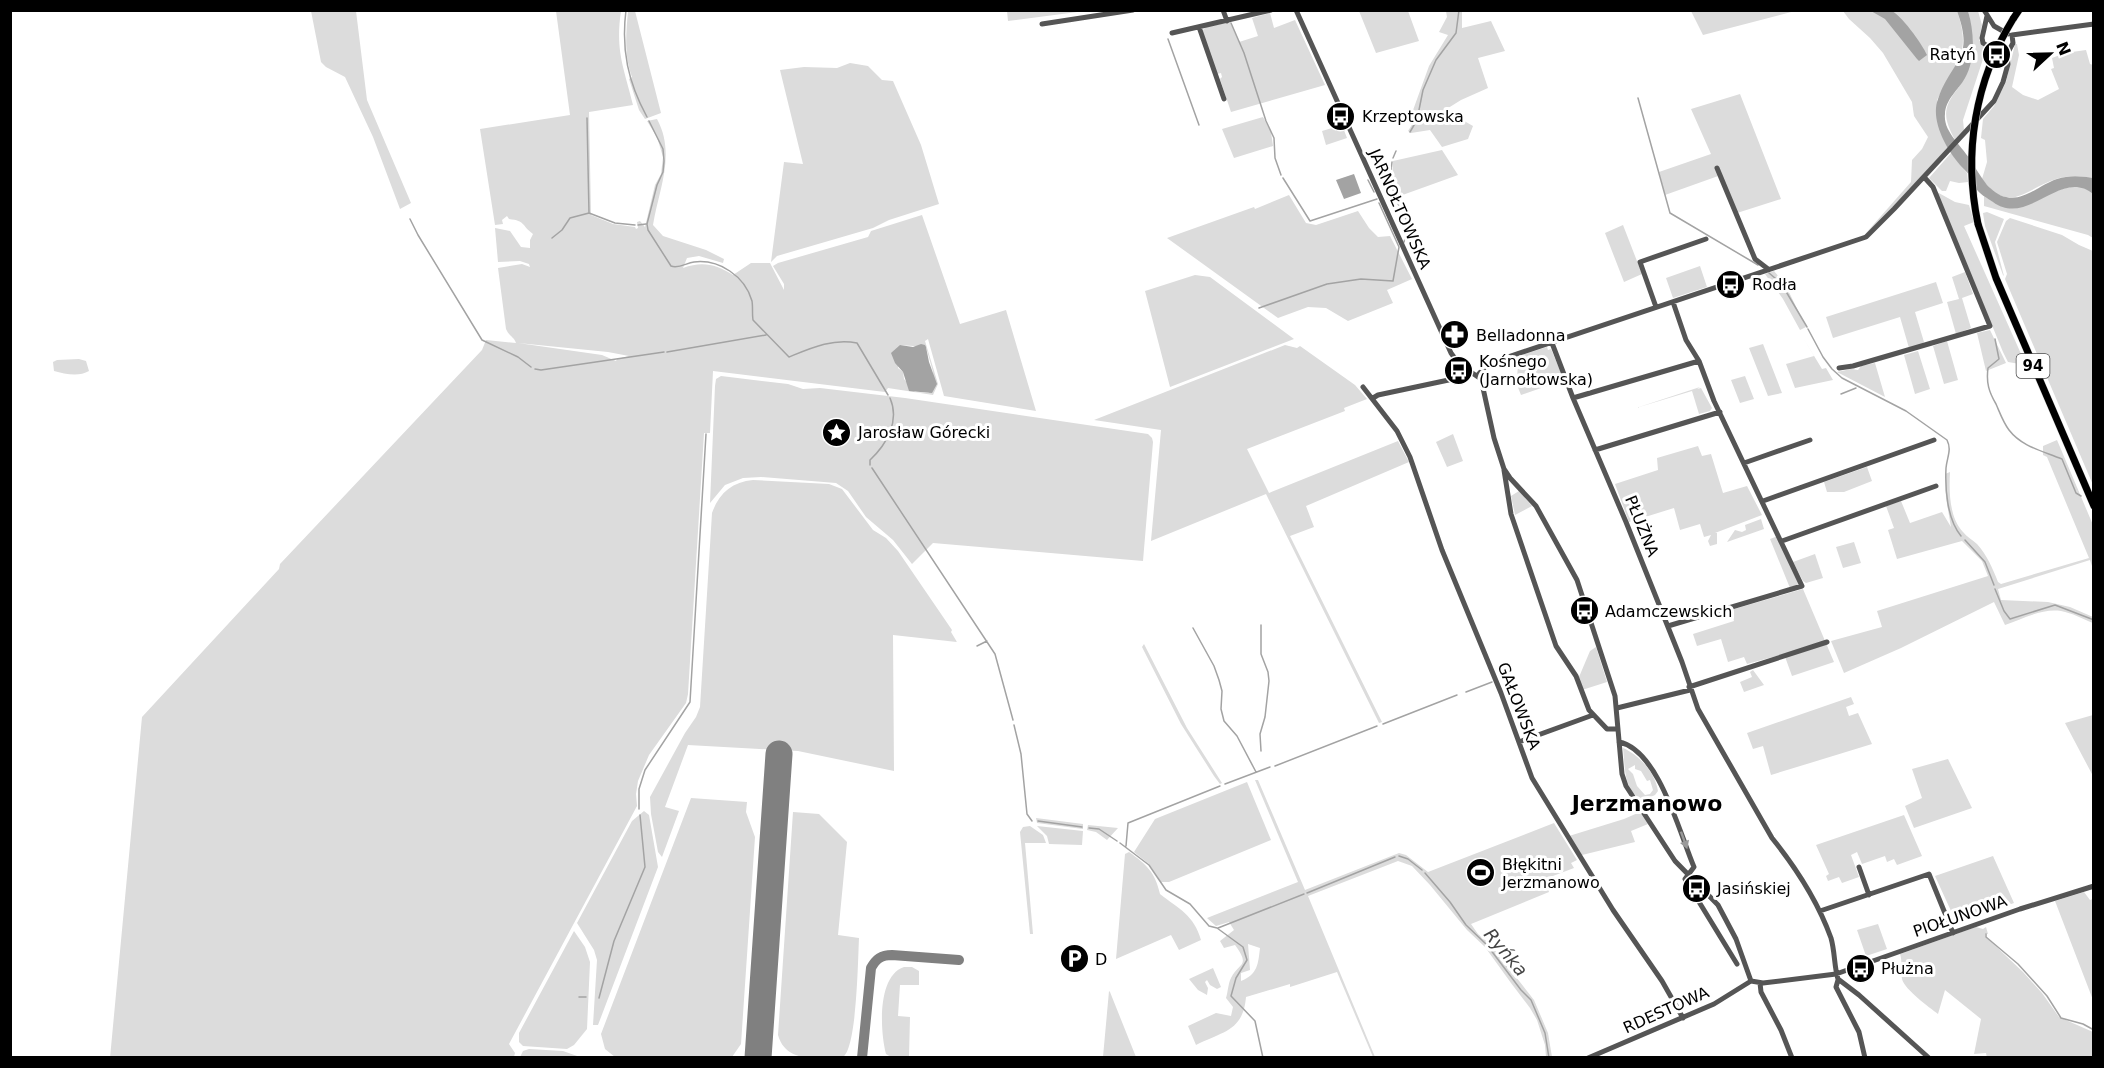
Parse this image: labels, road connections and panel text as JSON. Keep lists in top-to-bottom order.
{
  "streets": {
    "main road": ["94"],
    "street": [
      "JARNOŁTOWSKA",
      "PŁUŻNA",
      "GAŁOWSKA",
      "PIOŁUNOWA",
      "RDESTOWA"
    ]
  },
  "crossings": [
    ["PŁUŻNA", "PIOŁUNOWA"],
    ["GAŁOWSKA", "RDESTOWA"],
    ["PIOŁUNOWA", "RDESTOWA"]
  ],
  "districts": ["Jerzmanowo"],
  "water": ["Ryńka"],
  "places": {
    "bus stop": [
      "Ratyń",
      "Krzeptowska",
      "Rodła",
      "Kośnego (Jarnołtowska)",
      "Adamczewskich",
      "Jasińskiej",
      "Płużna"
    ],
    "pharmacy": ["Belladonna"],
    "place": ["Jarosław Górecki"],
    "sports": ["Błękitni Jerzmanowo"],
    "parking": ["D"]
  },
  "north": "right"
}
